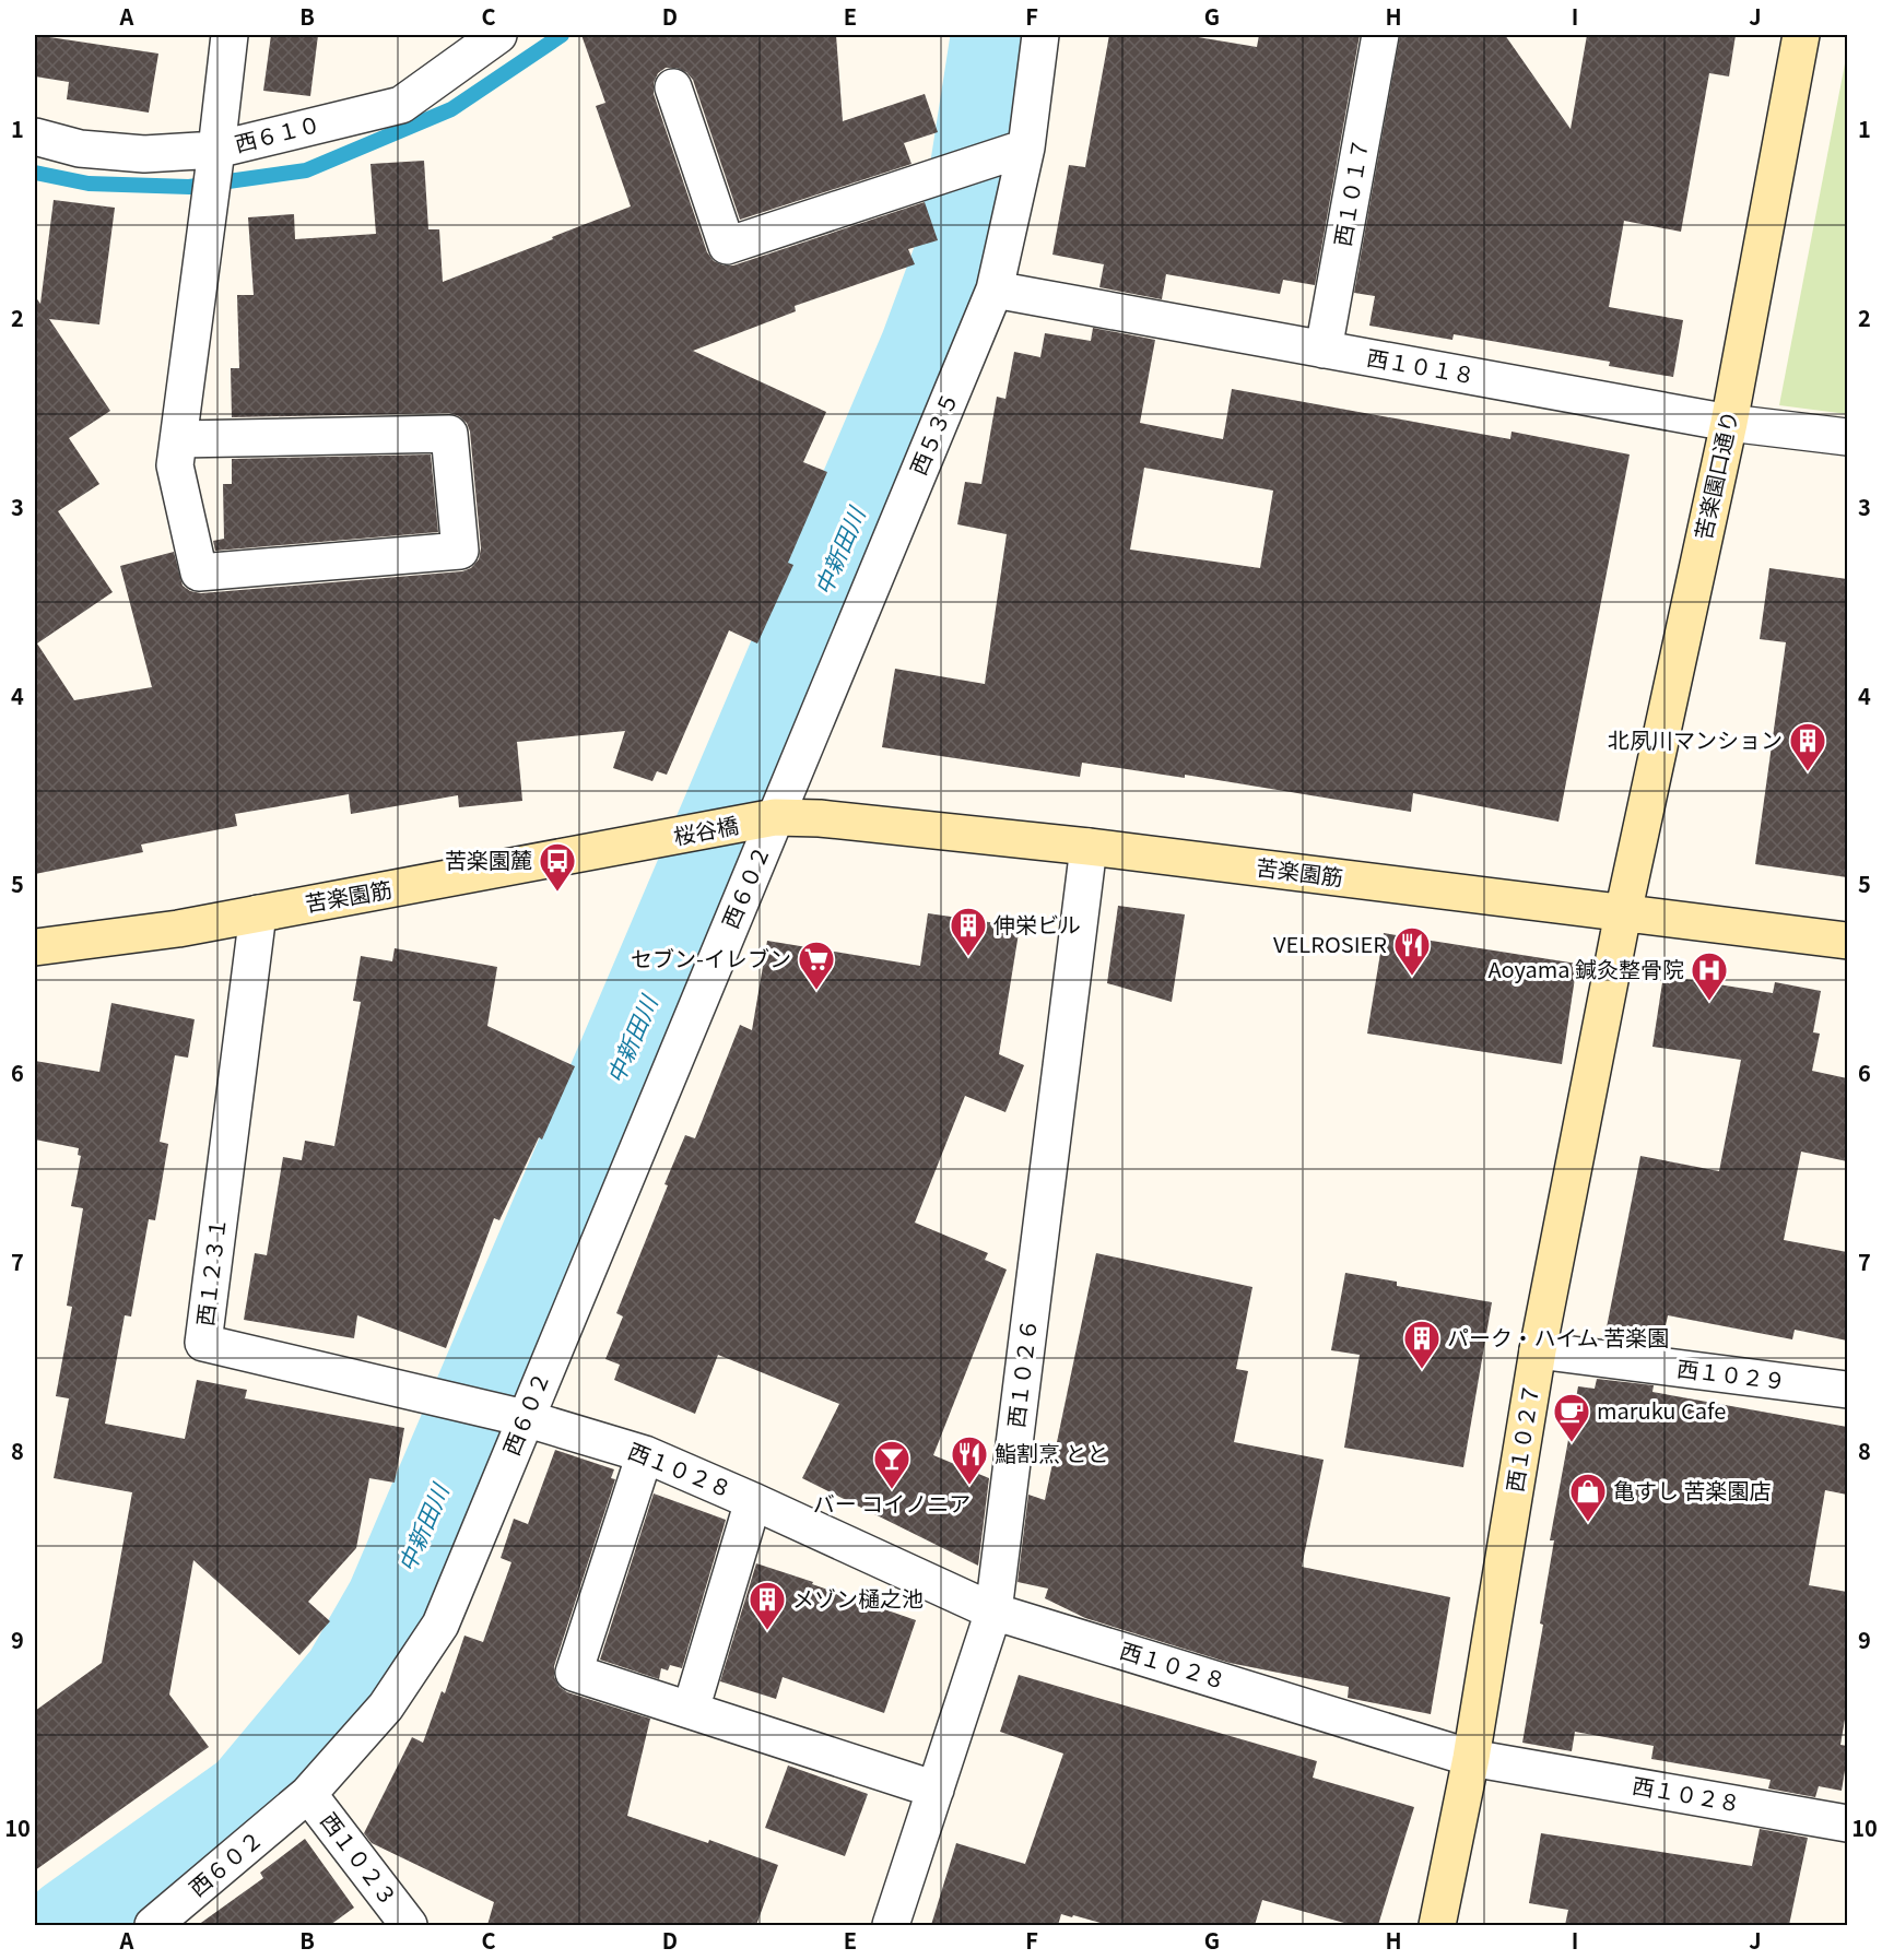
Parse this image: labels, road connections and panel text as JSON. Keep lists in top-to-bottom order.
{
  "streets": {
    "street": [
      "西６１０",
      "西１０１７",
      "西１０１８",
      "西５３５",
      "苦楽園口通り",
      "桜谷橋",
      "苦楽園筋",
      "西６０２",
      "西１２３１",
      "西１０２６",
      "西１０２９",
      "西１０２７",
      "西１０２８",
      "西１０２３"
    ]
  },
  "crossings": [
    ["西１０１７", "西１０１８"],
    ["西１０１８", "西５３５"],
    ["西１０１８", "苦楽園口通り"],
    ["西５３５", "桜谷橋"],
    ["西５３５", "苦楽園筋"],
    ["西５３５", "西６０２"],
    ["苦楽園口通り", "苦楽園筋"],
    ["苦楽園口通り", "西１０２７"],
    ["桜谷橋", "苦楽園筋"],
    ["桜谷橋", "西６０２"],
    ["苦楽園筋", "西６０２"],
    ["苦楽園筋", "西１２３１"],
    ["苦楽園筋", "西１０２６"],
    ["苦楽園筋", "西１０２７"],
    ["西６０２", "西１２３１"],
    ["西６０２", "西１０２８"],
    ["西６０２", "西１０２３"],
    ["西１２３１", "西１０２８"],
    ["西１０２６", "西１０２８"],
    ["西１０２９", "西１０２７"],
    ["西１０２７", "西１０２８"]
  ],
  "water": ["中新田川"],
  "places": {
    "building": [
      "北夙川マンション",
      "伸栄ビル",
      "パーク・ハイム 苦楽園",
      "メゾン樋之池"
    ],
    "bus stop": ["苦楽園麓"],
    "restaurant": ["VELROSIER", "鮨割烹 とと"],
    "supermarket": ["セブン-イレブン"],
    "hospital": ["Aoyama 鍼灸整骨院"],
    "cafe": ["maruku Cafe"],
    "bar": ["バー コイノニア"],
    "shop": ["亀すし 苦楽園店"]
  },
  "grid": {
    "columns": [
      "A",
      "B",
      "C",
      "D",
      "E",
      "F",
      "G",
      "H",
      "I",
      "J"
    ],
    "rows": [
      "1",
      "2",
      "3",
      "4",
      "5",
      "6",
      "7",
      "8",
      "9",
      "10"
    ]
  }
}
